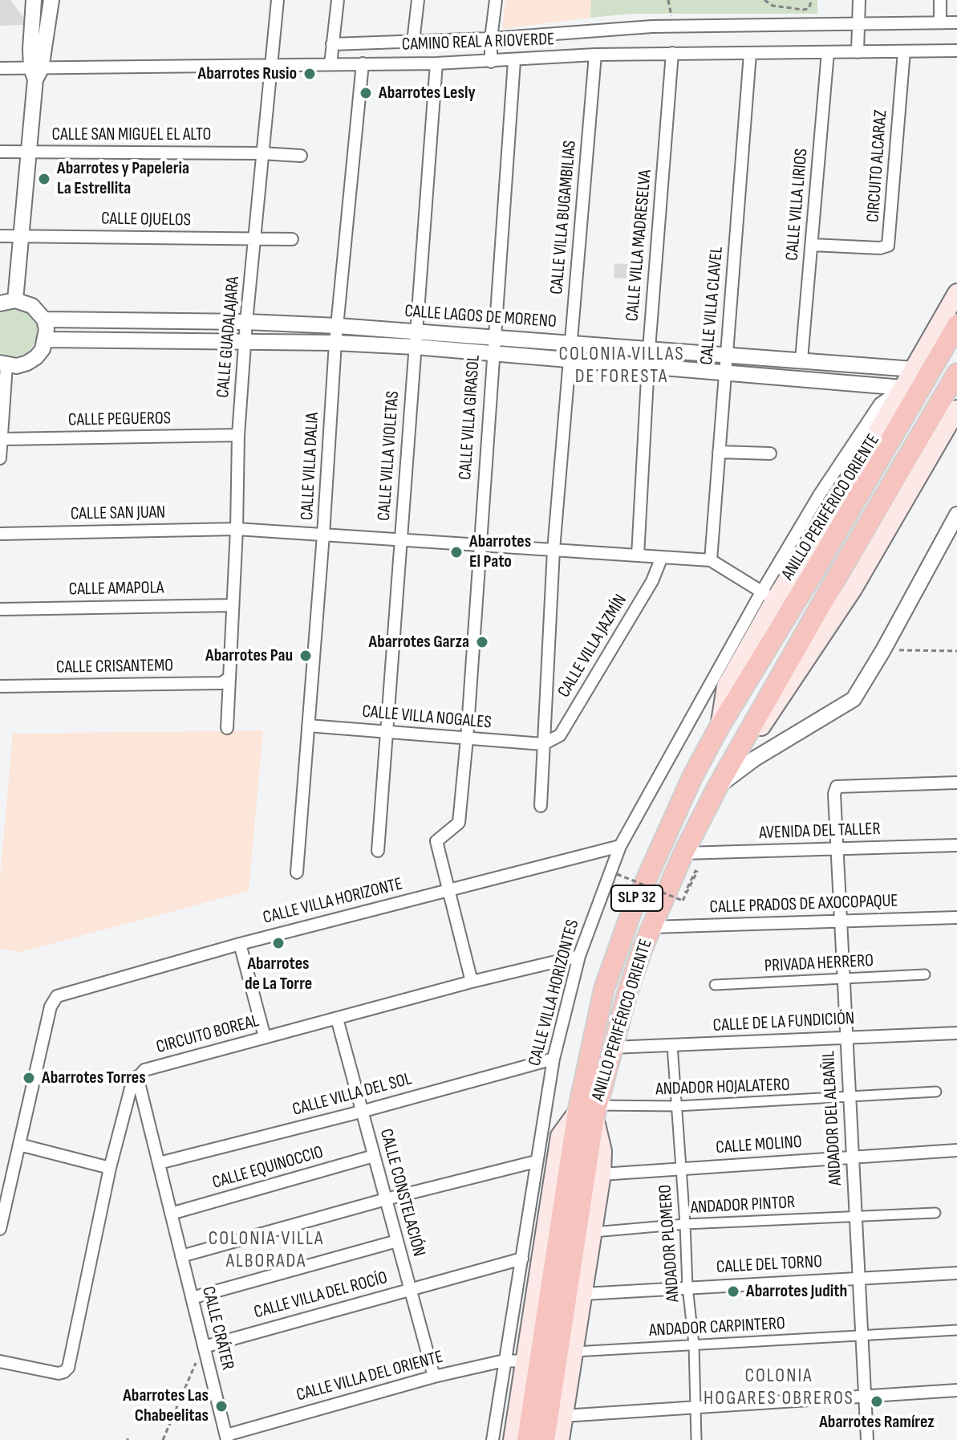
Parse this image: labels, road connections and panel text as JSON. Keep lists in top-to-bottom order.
{
  "streets": {
    "highway": ["ANILLO PERIFÉRICO ORIENTE", "SLP 32"],
    "street": [
      "CAMINO REAL A RIOVERDE",
      "CALLE SAN MIGUEL EL ALTO",
      "CIRCUITO ALCARAZ",
      "CALLE VILLA LIRIOS",
      "CALLE VILLA BUGAMBILIAS",
      "CALLE OJUELOS",
      "CALLE VILLA MADRESELVA",
      "CALLE VILLA CLAVEL",
      "CALLE LAGOS DE MORENO",
      "CALLE GUADALAJARA",
      "CALLE VILLA GIRASOL",
      "CALLE PEGUEROS",
      "CALLE VILLA VIOLETAS",
      "CALLE VILLA DALIA",
      "CALLE SAN JUAN",
      "CALLE AMAPOLA",
      "CALLE VILLA JAZMÍN",
      "CALLE CRISANTEMO",
      "CALLE VILLA NOGALES",
      "AVENIDA DEL TALLER",
      "CALLE VILLA HORIZONTE",
      "CALLE PRADOS DE AXOCOPAQUE",
      "PRIVADA HERRERO",
      "CALLE VILLA HORIZONTES",
      "CALLE DE LA FUNDICIÓN",
      "CIRCUITO BOREAL",
      "ANDADOR HOJALATERO",
      "CALLE VILLA DEL SOL",
      "ANDADOR DEL ALBAÑIL",
      "CALLE MOLINO",
      "CALLE EQUINOCCIO",
      "CALLE CONSTELACIÓN",
      "ANDADOR PINTOR",
      "ANDADOR PLOMERO",
      "CALLE DEL TORNO",
      "CALLE VILLA DEL ROCÍO",
      "ANDADOR CARPINTERO",
      "CALLE CRÁTER",
      "CALLE VILLA DEL ORIENTE"
    ]
  },
  "crossings": [
    ["CAMINO REAL A RIOVERDE", "CIRCUITO ALCARAZ"],
    ["CAMINO REAL A RIOVERDE", "CALLE VILLA LIRIOS"],
    ["CAMINO REAL A RIOVERDE", "CALLE VILLA BUGAMBILIAS"],
    ["CAMINO REAL A RIOVERDE", "CALLE VILLA MADRESELVA"],
    ["CAMINO REAL A RIOVERDE", "CALLE VILLA CLAVEL"],
    ["CAMINO REAL A RIOVERDE", "CALLE GUADALAJARA"],
    ["CAMINO REAL A RIOVERDE", "CALLE VILLA GIRASOL"],
    ["CAMINO REAL A RIOVERDE", "CALLE VILLA VIOLETAS"],
    ["CAMINO REAL A RIOVERDE", "CALLE VILLA DALIA"],
    ["CALLE SAN MIGUEL EL ALTO", "CALLE GUADALAJARA"],
    ["CIRCUITO ALCARAZ", "CALLE VILLA LIRIOS"],
    ["CALLE VILLA LIRIOS", "CALLE LAGOS DE MORENO"],
    ["CALLE VILLA BUGAMBILIAS", "CALLE LAGOS DE MORENO"],
    ["CALLE VILLA BUGAMBILIAS", "CALLE SAN JUAN"],
    ["CALLE VILLA BUGAMBILIAS", "CALLE VILLA JAZMÍN"],
    ["CALLE VILLA BUGAMBILIAS", "CALLE VILLA NOGALES"],
    ["CALLE OJUELOS", "CALLE GUADALAJARA"],
    ["CALLE VILLA MADRESELVA", "CALLE LAGOS DE MORENO"],
    ["CALLE VILLA MADRESELVA", "CALLE SAN JUAN"],
    ["CALLE VILLA CLAVEL", "CALLE LAGOS DE MORENO"],
    ["CALLE VILLA CLAVEL", "CALLE SAN JUAN"],
    ["CALLE LAGOS DE MORENO", "CALLE GUADALAJARA"],
    ["CALLE LAGOS DE MORENO", "CALLE VILLA GIRASOL"],
    ["CALLE LAGOS DE MORENO", "CALLE VILLA VIOLETAS"],
    ["CALLE LAGOS DE MORENO", "CALLE VILLA DALIA"],
    ["CALLE LAGOS DE MORENO", "ANILLO PERIFÉRICO ORIENTE"],
    ["CALLE LAGOS DE MORENO", "CALLE VILLA HORIZONTES"],
    ["CALLE GUADALAJARA", "CALLE PEGUEROS"],
    ["CALLE GUADALAJARA", "CALLE SAN JUAN"],
    ["CALLE GUADALAJARA", "CALLE AMAPOLA"],
    ["CALLE GUADALAJARA", "CALLE CRISANTEMO"],
    ["CALLE VILLA GIRASOL", "CALLE SAN JUAN"],
    ["CALLE VILLA GIRASOL", "CALLE VILLA NOGALES"],
    ["CALLE VILLA GIRASOL", "CALLE VILLA HORIZONTE"],
    ["CALLE VILLA VIOLETAS", "CALLE SAN JUAN"],
    ["CALLE VILLA VIOLETAS", "CALLE VILLA NOGALES"],
    ["CALLE VILLA DALIA", "CALLE SAN JUAN"],
    ["CALLE VILLA DALIA", "CALLE VILLA NOGALES"],
    ["ANILLO PERIFÉRICO ORIENTE", "AVENIDA DEL TALLER"],
    ["ANILLO PERIFÉRICO ORIENTE", "CALLE PRADOS DE AXOCOPAQUE"],
    ["ANILLO PERIFÉRICO ORIENTE", "CALLE VILLA HORIZONTES"],
    ["ANILLO PERIFÉRICO ORIENTE", "CALLE DE LA FUNDICIÓN"],
    ["ANILLO PERIFÉRICO ORIENTE", "ANDADOR HOJALATERO"],
    ["ANILLO PERIFÉRICO ORIENTE", "CALLE MOLINO"],
    ["ANILLO PERIFÉRICO ORIENTE", "ANDADOR PINTOR"],
    ["ANILLO PERIFÉRICO ORIENTE", "CALLE DEL TORNO"],
    ["ANILLO PERIFÉRICO ORIENTE", "ANDADOR CARPINTERO"],
    ["ANILLO PERIFÉRICO ORIENTE", "CALLE VILLA DEL ORIENTE"],
    ["CALLE SAN JUAN", "CALLE VILLA JAZMÍN"],
    ["CALLE VILLA JAZMÍN", "CALLE VILLA NOGALES"],
    ["AVENIDA DEL TALLER", "ANDADOR DEL ALBAÑIL"],
    ["CALLE VILLA HORIZONTE", "CALLE VILLA HORIZONTES"],
    ["CALLE PRADOS DE AXOCOPAQUE", "ANDADOR DEL ALBAÑIL"],
    ["PRIVADA HERRERO", "ANDADOR DEL ALBAÑIL"],
    ["CALLE VILLA HORIZONTES", "CIRCUITO BOREAL"],
    ["CALLE VILLA HORIZONTES", "CALLE VILLA DEL SOL"],
    ["CALLE VILLA HORIZONTES", "CALLE VILLA DEL ROCÍO"],
    ["CALLE VILLA HORIZONTES", "CALLE VILLA DEL ORIENTE"],
    ["CALLE DE LA FUNDICIÓN", "ANDADOR DEL ALBAÑIL"],
    ["CALLE DE LA FUNDICIÓN", "ANDADOR PLOMERO"],
    ["CIRCUITO BOREAL", "CALLE CONSTELACIÓN"],
    ["CIRCUITO BOREAL", "CALLE CRÁTER"],
    ["ANDADOR HOJALATERO", "ANDADOR DEL ALBAÑIL"],
    ["ANDADOR HOJALATERO", "ANDADOR PLOMERO"],
    ["CALLE VILLA DEL SOL", "CALLE CONSTELACIÓN"],
    ["CALLE VILLA DEL SOL", "CALLE CRÁTER"],
    ["ANDADOR DEL ALBAÑIL", "CALLE MOLINO"],
    ["ANDADOR DEL ALBAÑIL", "ANDADOR PINTOR"],
    ["ANDADOR DEL ALBAÑIL", "CALLE DEL TORNO"],
    ["ANDADOR DEL ALBAÑIL", "ANDADOR CARPINTERO"],
    ["CALLE MOLINO", "ANDADOR PLOMERO"],
    ["CALLE EQUINOCCIO", "CALLE CONSTELACIÓN"],
    ["CALLE EQUINOCCIO", "CALLE CRÁTER"],
    ["CALLE CONSTELACIÓN", "CALLE VILLA DEL ROCÍO"],
    ["CALLE CONSTELACIÓN", "CALLE VILLA DEL ORIENTE"],
    ["ANDADOR PINTOR", "ANDADOR PLOMERO"],
    ["ANDADOR PLOMERO", "CALLE DEL TORNO"],
    ["ANDADOR PLOMERO", "ANDADOR CARPINTERO"],
    ["CALLE VILLA DEL ROCÍO", "CALLE CRÁTER"],
    ["CALLE CRÁTER", "CALLE VILLA DEL ORIENTE"]
  ],
  "districts": ["COLONIA VILLAS DE FORESTA", "COLONIA VILLA ALBORADA", "COLONIA HOGARES OBREROS"],
  "places": [
    "Abarrotes Rusio",
    "Abarrotes Lesly",
    "Abarrotes y Papeleria La Estrellita",
    "Abarrotes El Pato",
    "Abarrotes Garza",
    "Abarrotes Pau",
    "Abarrotes de La Torre",
    "Abarrotes Torres",
    "Abarrotes Judith",
    "Abarrotes Ramírez",
    "Abarrotes Las Chabeelitas"
  ]
}
